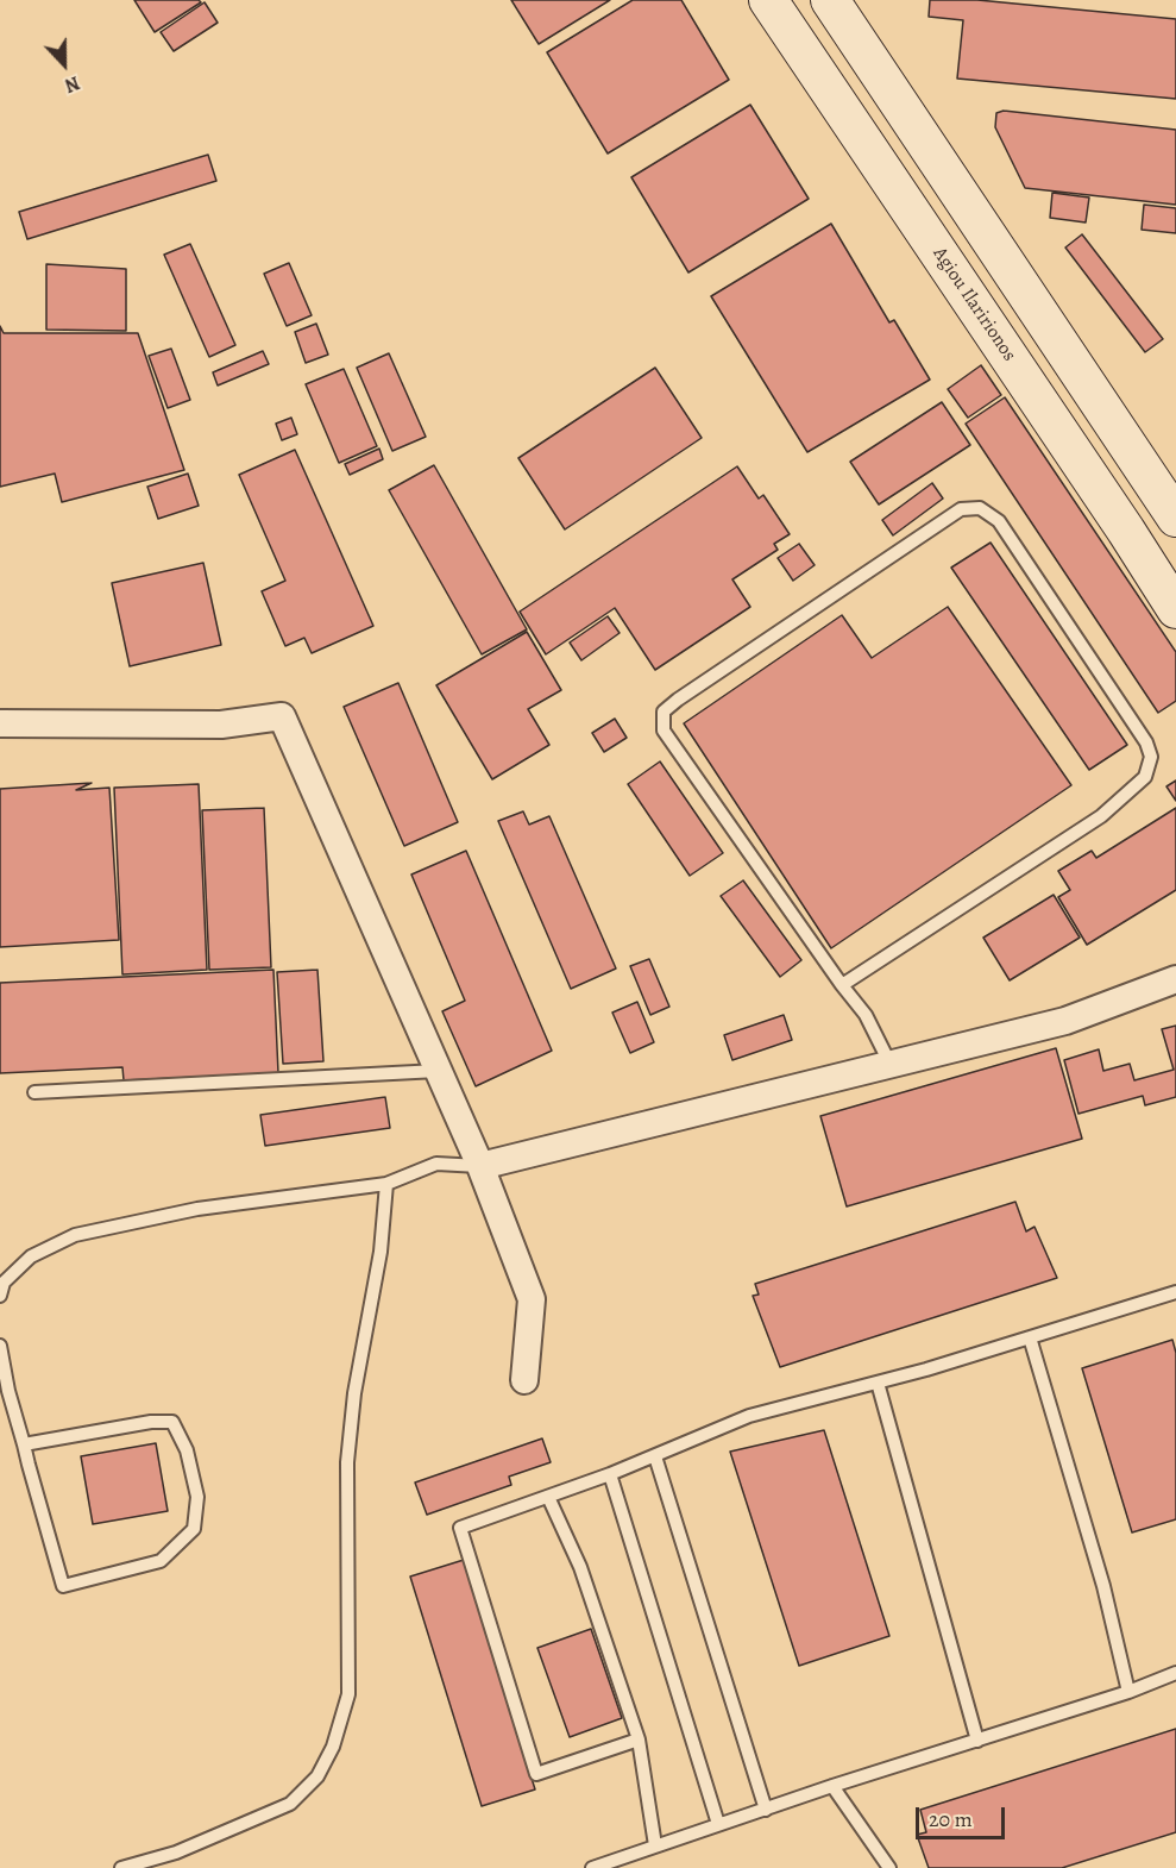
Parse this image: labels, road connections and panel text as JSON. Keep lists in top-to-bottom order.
{
  "streets": {
    "main road": ["Agiou Ilaririonos"]
  },
  "scale_bar": "20 m",
  "north": "bottom"
}
